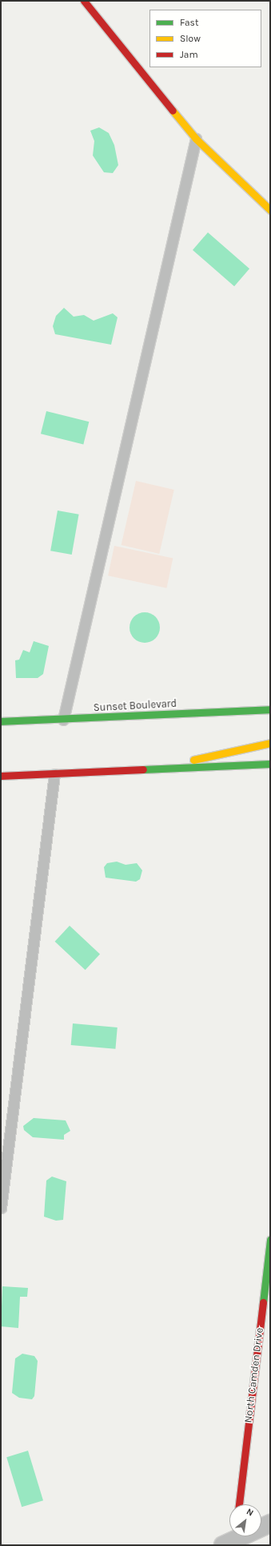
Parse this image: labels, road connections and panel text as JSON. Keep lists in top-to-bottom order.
{
  "streets": {
    "main road": ["Sunset Boulevard", "North Camden Drive"]
  },
  "legend": ["Fast", "Slow", "Jam"],
  "north": "top right"
}
